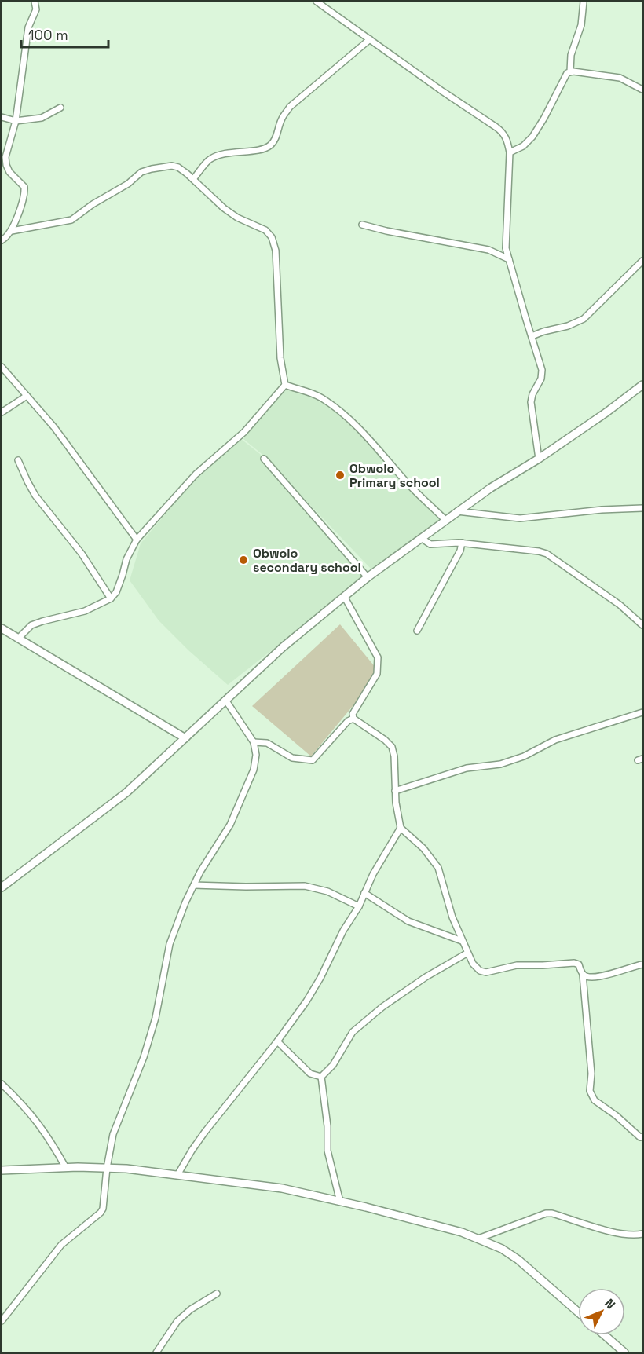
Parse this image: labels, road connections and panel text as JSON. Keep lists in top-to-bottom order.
{
  "places": ["Obwolo Primary school", "Obwolo secondary school"],
  "scale_bar": "100 m",
  "north": "top right"
}
